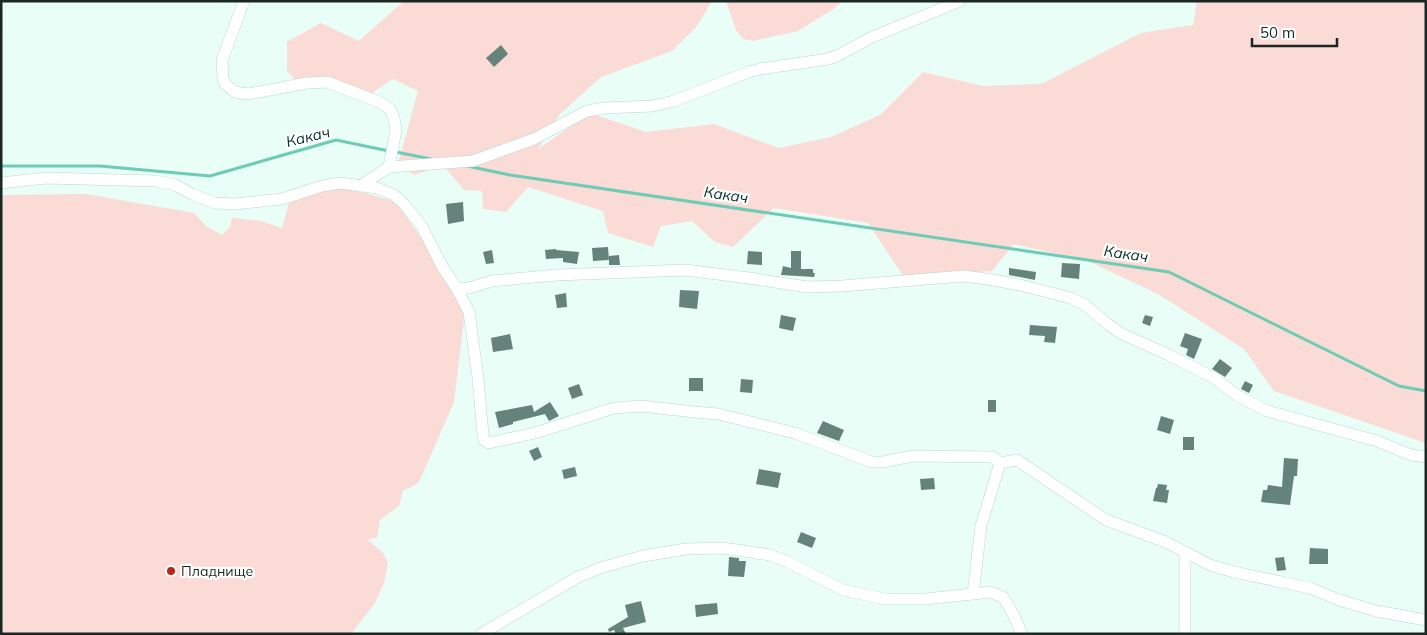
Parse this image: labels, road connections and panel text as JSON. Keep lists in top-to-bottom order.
{
  "water": ["Какач"],
  "places": ["Пладнище"],
  "scale_bar": "50 m"
}
